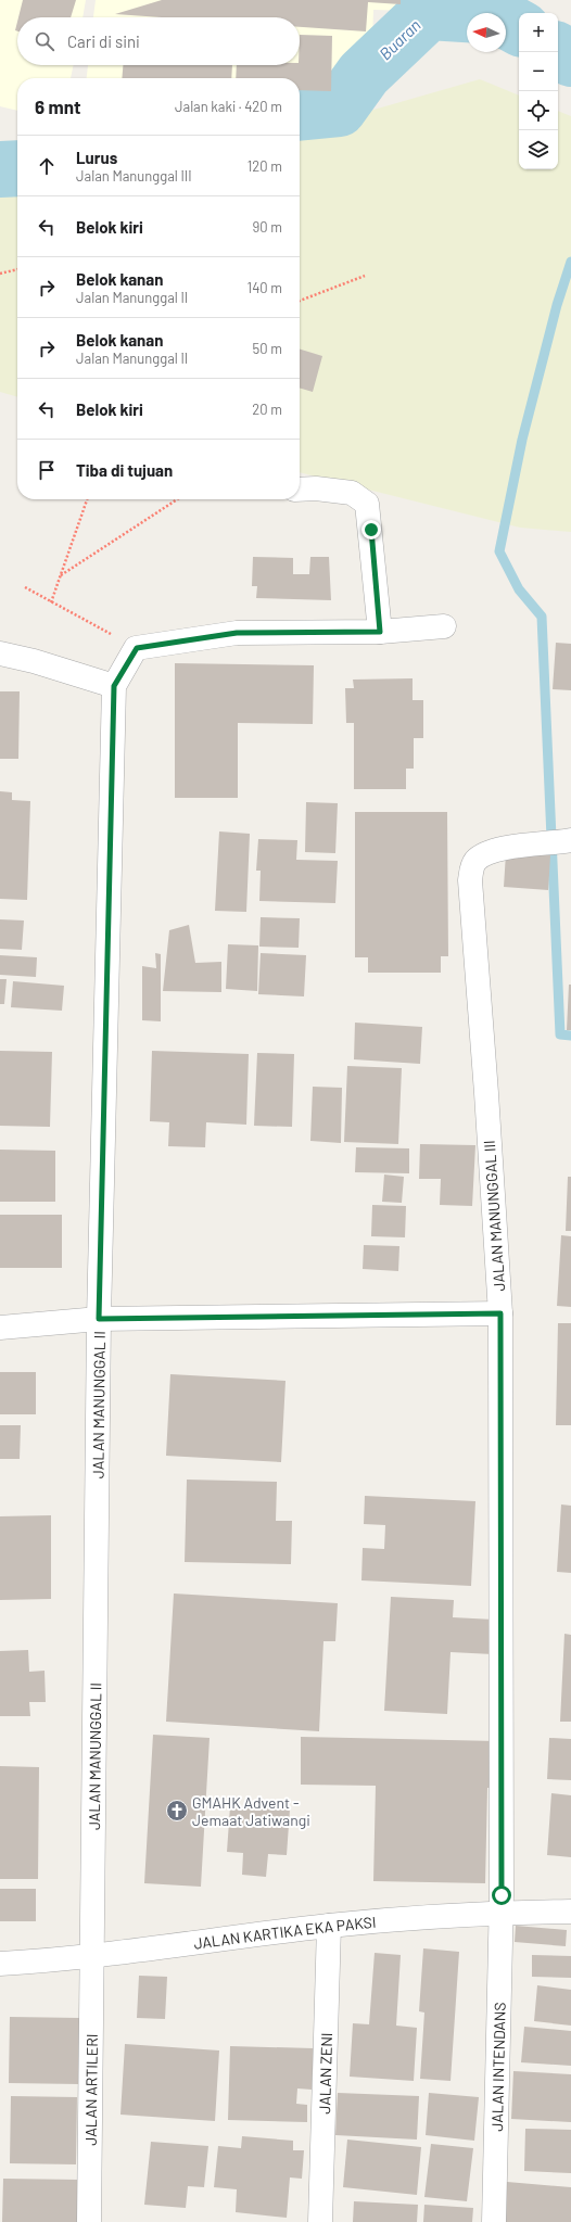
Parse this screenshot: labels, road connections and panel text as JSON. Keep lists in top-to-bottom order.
{
  "streets": {
    "street": [
      "JALAN MANUNGGAL III",
      "JALAN MANUNGGAL II",
      "JALAN KARTIKA EKA PAKSI",
      "JALAN INTENDANS",
      "JALAN ZENI",
      "JALAN ARTILERI"
    ]
  },
  "crossings": [
    ["JALAN MANUNGGAL III", "JALAN KARTIKA EKA PAKSI"],
    ["JALAN MANUNGGAL III", "JALAN INTENDANS"],
    ["JALAN MANUNGGAL II", "JALAN KARTIKA EKA PAKSI"],
    ["JALAN MANUNGGAL II", "JALAN ARTILERI"],
    ["JALAN KARTIKA EKA PAKSI", "JALAN INTENDANS"],
    ["JALAN KARTIKA EKA PAKSI", "JALAN ZENI"],
    ["JALAN KARTIKA EKA PAKSI", "JALAN ARTILERI"]
  ],
  "water": ["Buaran"],
  "places": {
    "church": ["GMAHK Advent - Jemaat Jatiwangi"]
  },
  "north": "left",
  "page": {
    "map_buttons": ["+", "−"],
    "search": "Cari di sini",
    "heading": ["6 mnt", "Jalan kaki · 420 m"],
    "list": [
      ["Lurus", "Jalan Manunggal III", "120 m"],
      ["Belok kiri", "90 m"],
      ["Belok kanan", "Jalan Manunggal II", "140 m"],
      ["Belok kanan", "Jalan Manunggal II", "50 m"],
      ["Belok kiri", "20 m"],
      "Tiba di tujuan"
    ]
  }
}
